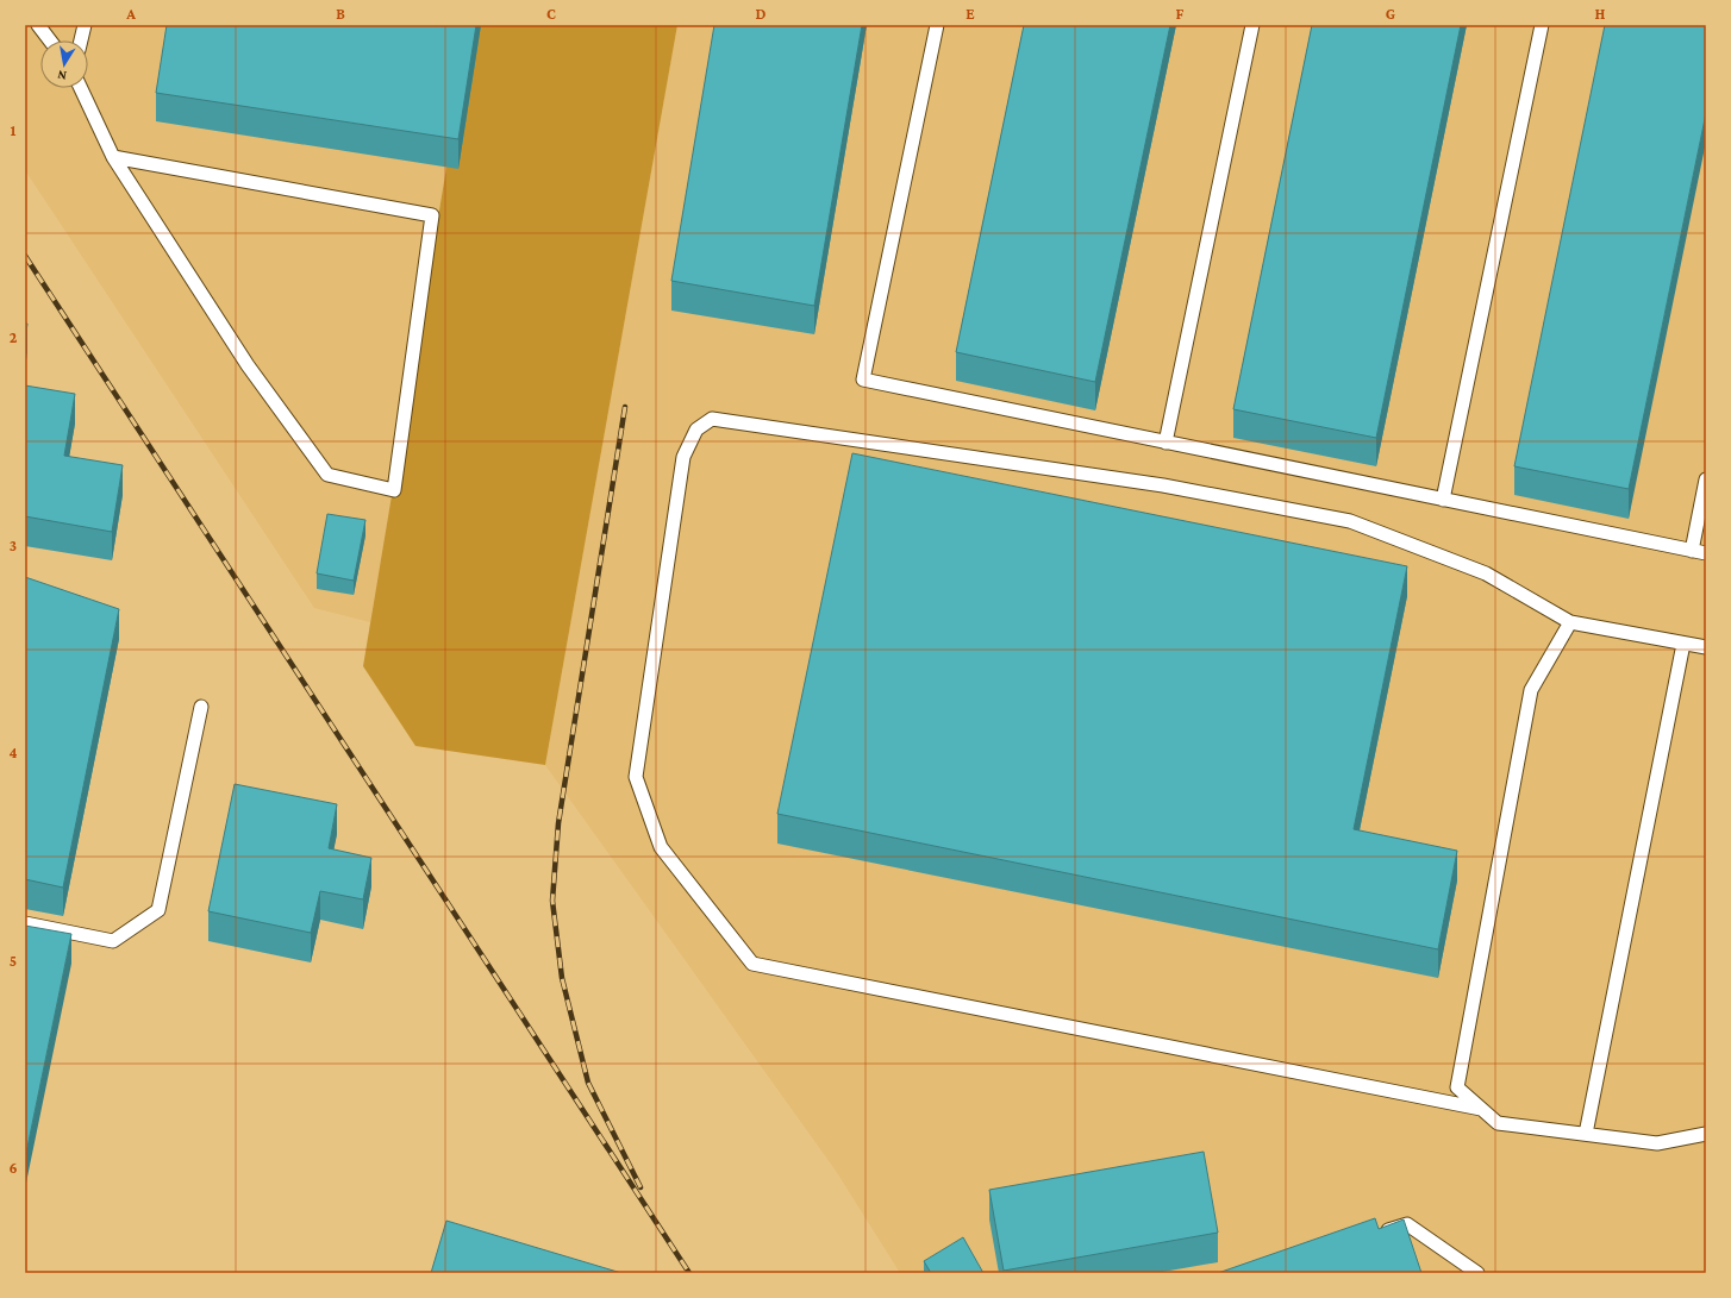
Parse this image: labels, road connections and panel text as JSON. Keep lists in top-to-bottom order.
{
  "north": "bottom",
  "grid": {
    "columns": [
      "A",
      "B",
      "C",
      "D",
      "E",
      "F",
      "G",
      "H"
    ],
    "rows": [
      "1",
      "2",
      "3",
      "4",
      "5",
      "6"
    ]
  }
}
